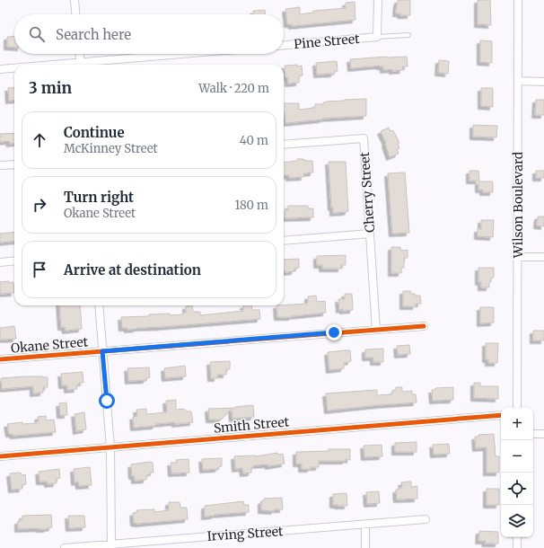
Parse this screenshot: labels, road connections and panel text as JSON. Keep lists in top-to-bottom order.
{
  "streets": {
    "street": [
      "Pine Street",
      "Cherry Street",
      "Wilson Boulevard",
      "Okane Street",
      "Smith Street",
      "Irving Street"
    ]
  },
  "crossings": [
    ["Cherry Street", "Okane Street"]
  ],
  "page": {
    "search": "Search here",
    "heading": ["3 min", "Walk · 220 m"],
    "list": [
      ["Continue", "McKinney Street", "40 m"],
      ["Turn right", "Okane Street", "180 m"],
      "Arrive at destination"
    ],
    "map_buttons": ["+", "−"]
  }
}
